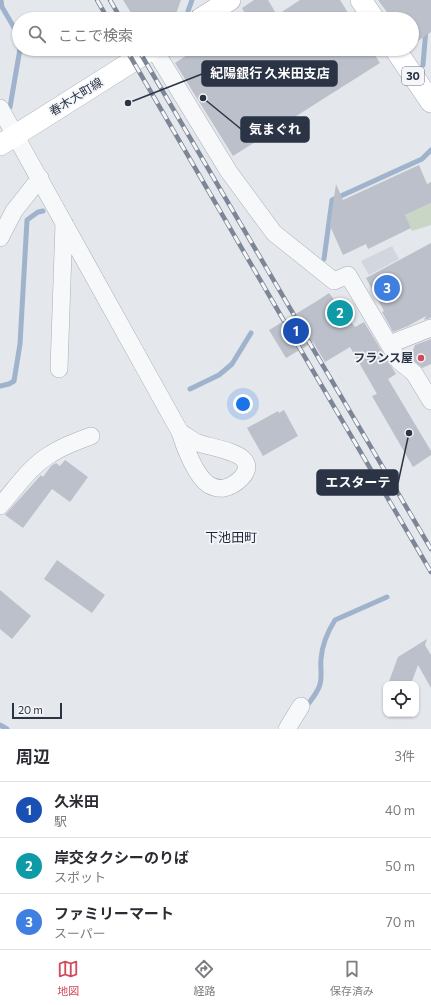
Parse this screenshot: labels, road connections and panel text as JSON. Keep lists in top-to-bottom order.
{
  "streets": {
    "main road": ["30", "春木大町線"]
  },
  "districts": ["下池田町"],
  "places": [
    "気まぐれ",
    "紀陽銀行 久米田支店",
    "フランス屋",
    "エスターテ"
  ],
  "scale_bar": "20 m",
  "page": {
    "search": "ここで検索",
    "pins": ["3", "2", "1"],
    "scale": "20 m",
    "heading": ["周辺", "3件"],
    "list": [
      {
        "mark": "1",
        "name": "久米田",
        "note": "駅",
        "value": "40 m"
      },
      {
        "mark": "2",
        "name": "岸交タクシーのりば",
        "note": "スポット",
        "value": "50 m"
      },
      {
        "mark": "3",
        "name": "ファミリーマート",
        "note": "スーパー",
        "value": "70 m"
      }
    ],
    "nav": ["地図", "経路", "保存済み"]
  }
}
